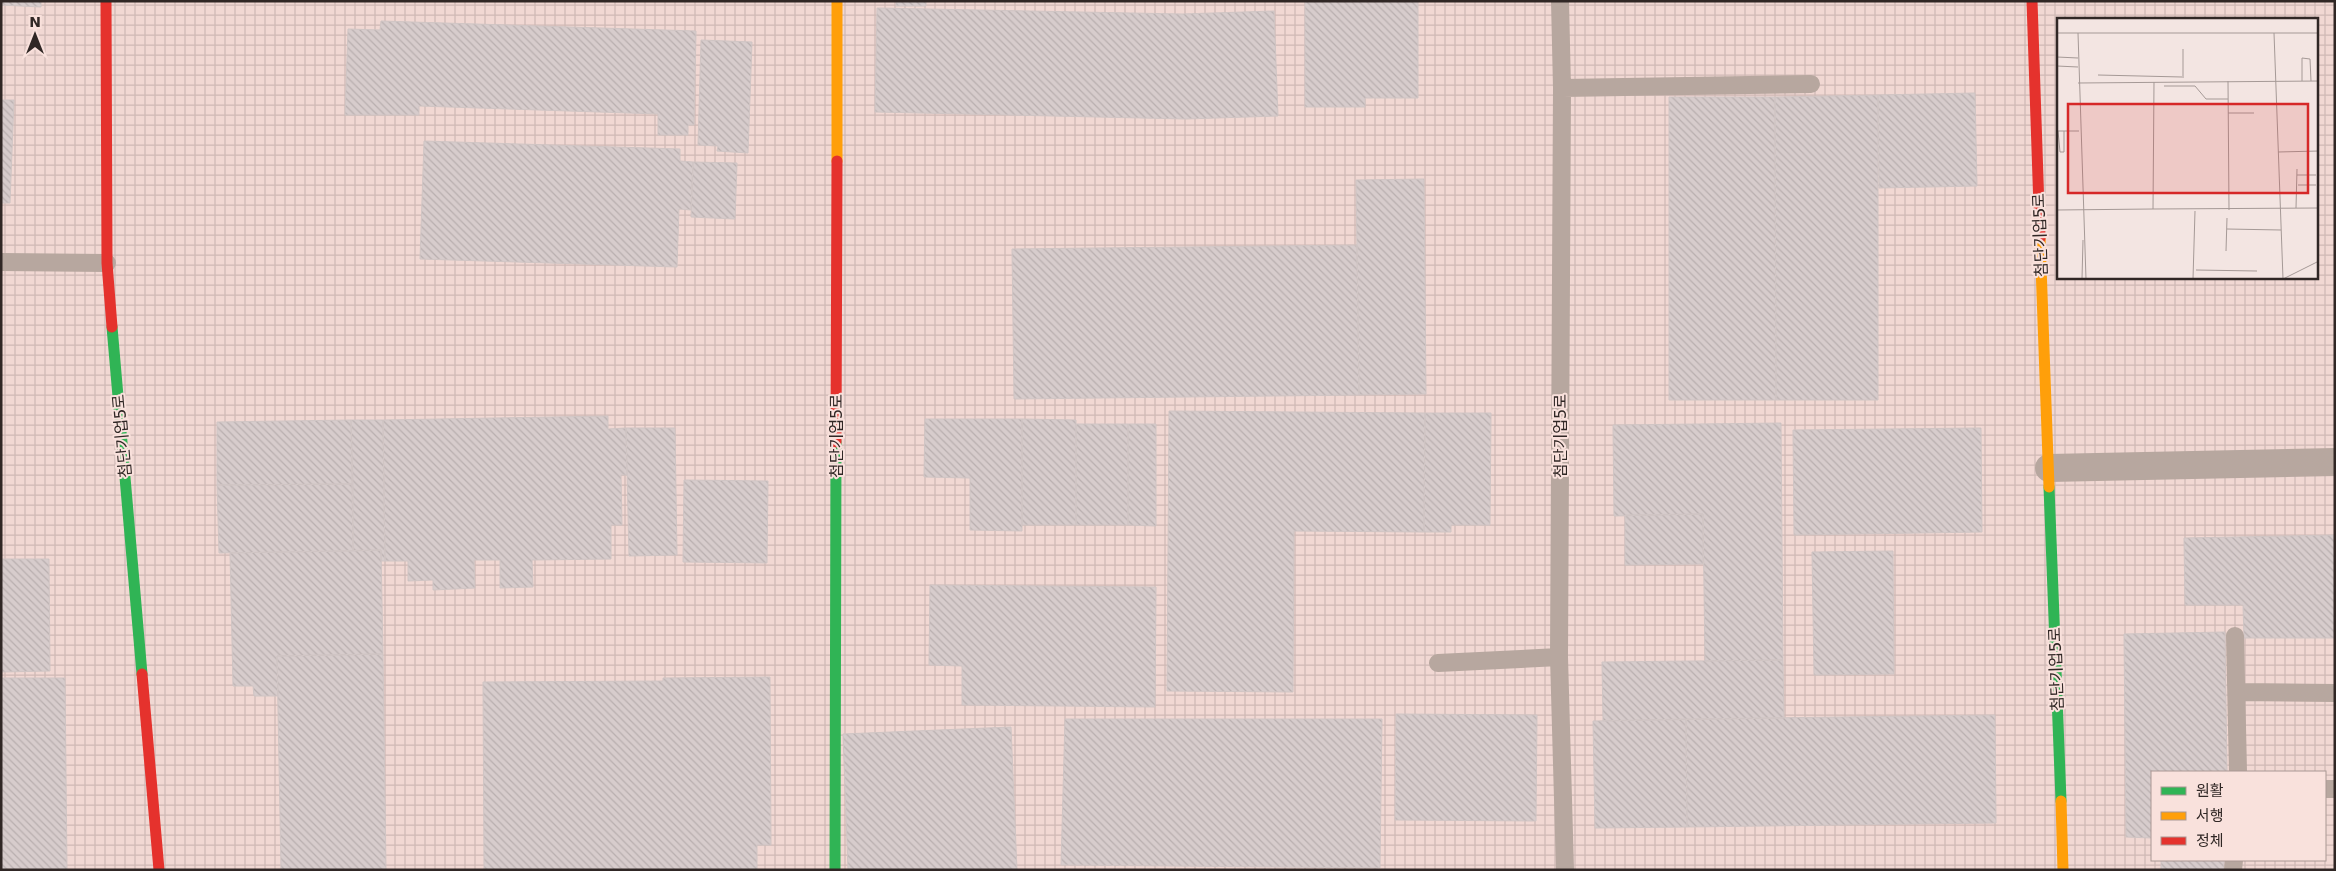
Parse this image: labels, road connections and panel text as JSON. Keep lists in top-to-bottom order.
{
  "streets": {
    "street": ["첨단기업5로"]
  },
  "legend": ["원활", "서행", "정체"],
  "north": "top"
}
